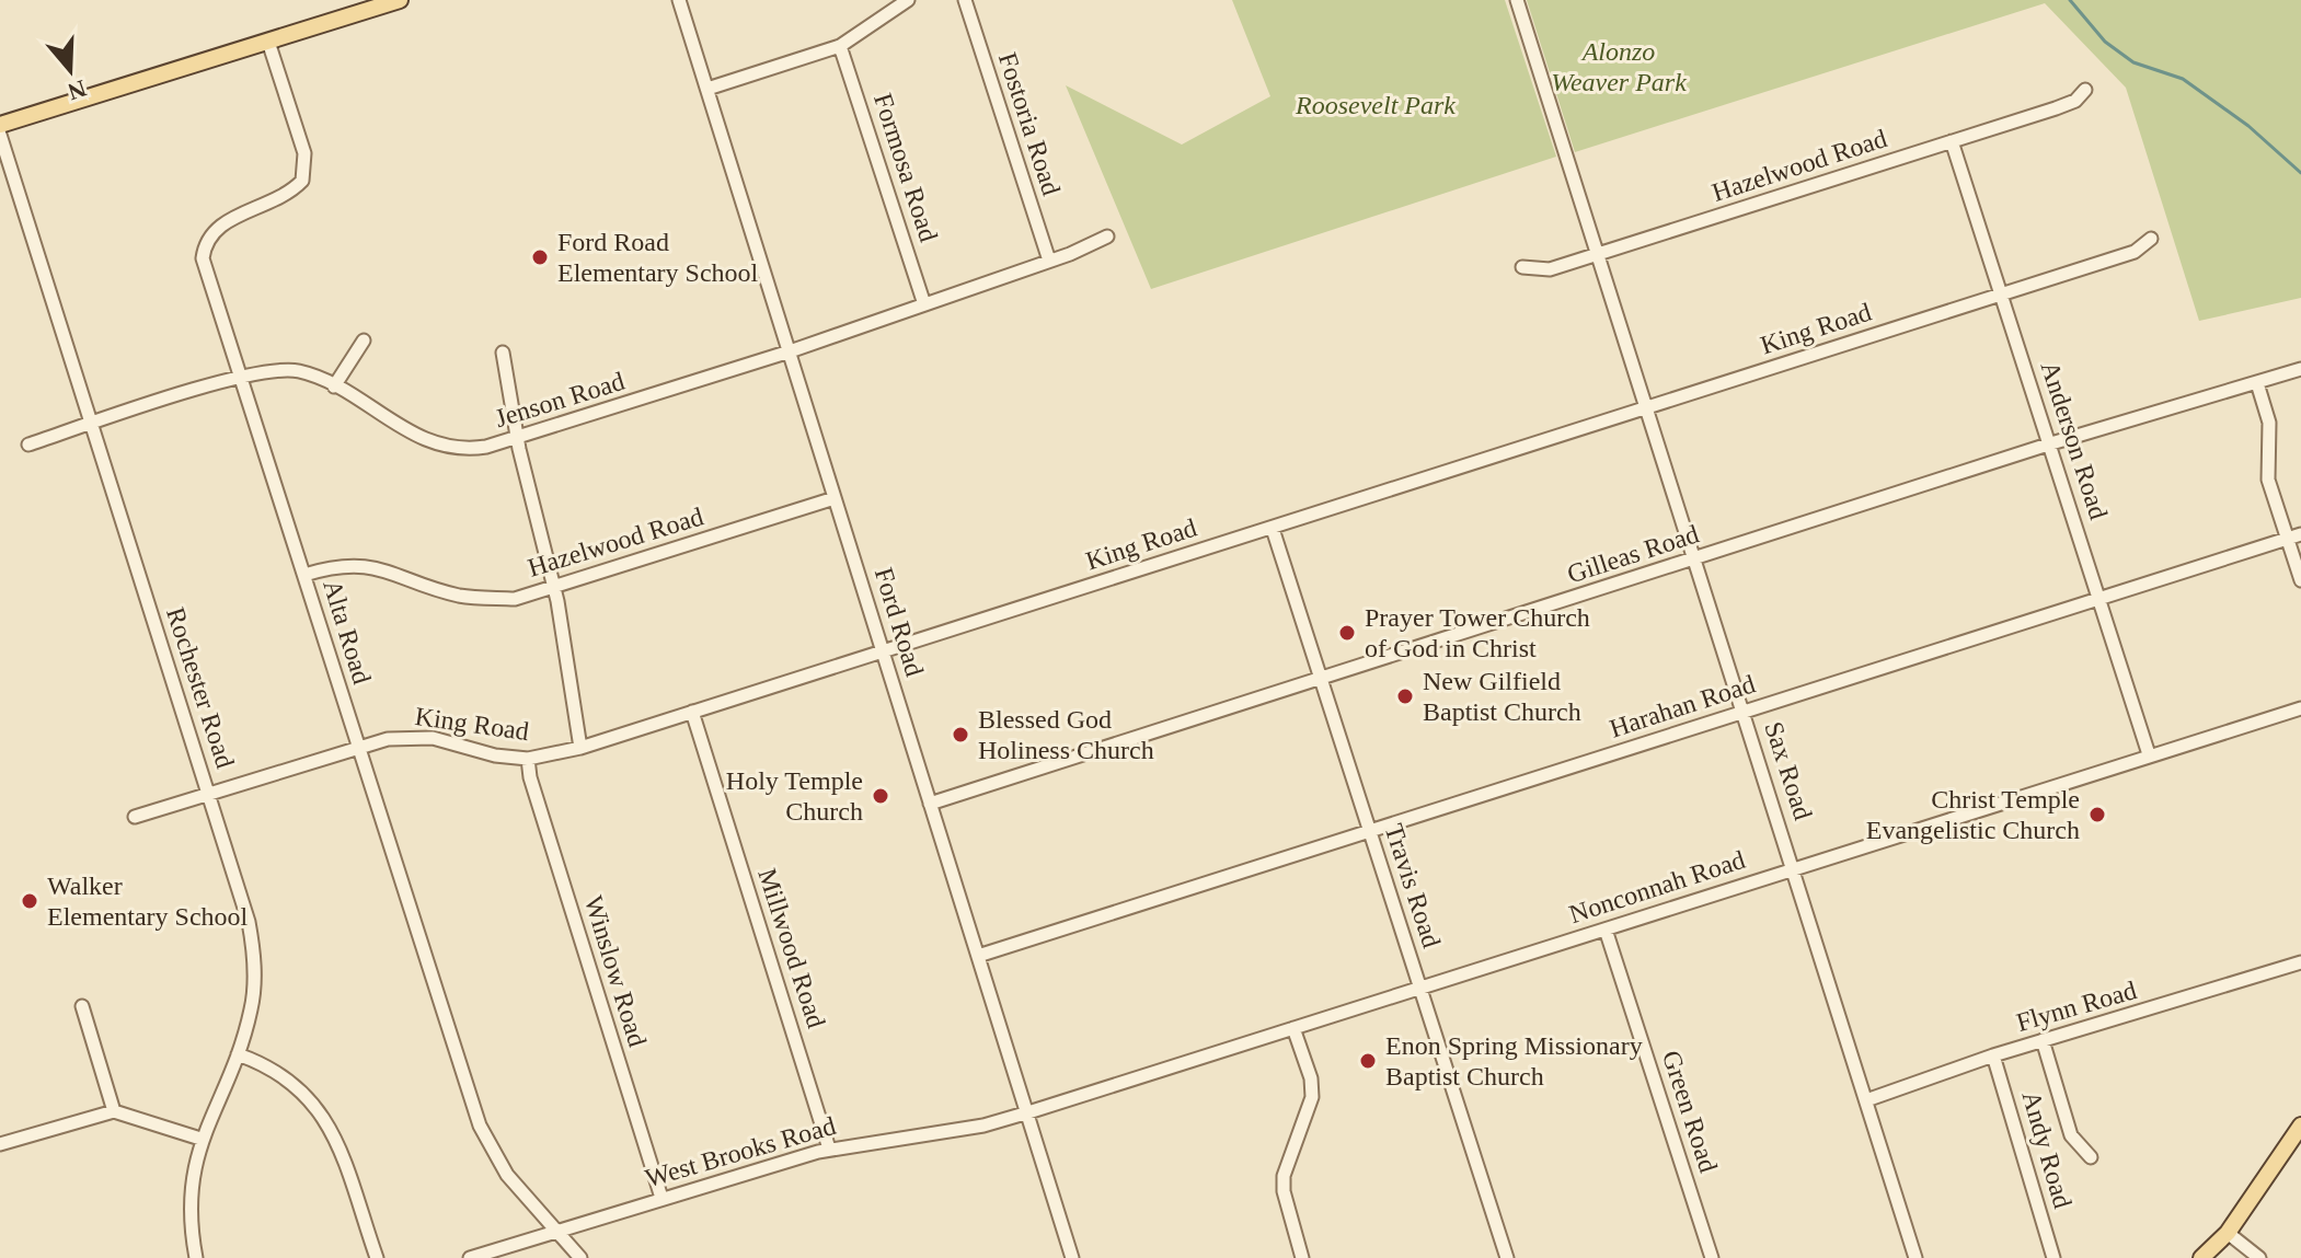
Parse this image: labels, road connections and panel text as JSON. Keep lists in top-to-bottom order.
{
  "streets": {
    "street": [
      "Fostoria Road",
      "Hazelwood Road",
      "Formosa Road",
      "King Road",
      "Jenson Road",
      "Anderson Road",
      "Gilleas Road",
      "Ford Road",
      "Alta Road",
      "Rochester Road",
      "Harahan Road",
      "Sax Road",
      "Travis Road",
      "Nonconnah Road",
      "Millwood Road",
      "Winslow Road",
      "Flynn Road",
      "Green Road",
      "Andy Road",
      "West Brooks Road"
    ]
  },
  "crossings": [
    ["Fostoria Road", "Jenson Road"],
    ["Hazelwood Road", "Anderson Road"],
    ["Hazelwood Road", "Ford Road"],
    ["Hazelwood Road", "Alta Road"],
    ["Hazelwood Road", "Sax Road"],
    ["Formosa Road", "Jenson Road"],
    ["King Road", "Anderson Road"],
    ["King Road", "Ford Road"],
    ["King Road", "Alta Road"],
    ["King Road", "Rochester Road"],
    ["King Road", "Sax Road"],
    ["King Road", "Travis Road"],
    ["King Road", "Millwood Road"],
    ["King Road", "Winslow Road"],
    ["Jenson Road", "Ford Road"],
    ["Jenson Road", "Alta Road"],
    ["Jenson Road", "Rochester Road"],
    ["Anderson Road", "Gilleas Road"],
    ["Anderson Road", "Harahan Road"],
    ["Anderson Road", "Nonconnah Road"],
    ["Gilleas Road", "Ford Road"],
    ["Gilleas Road", "Sax Road"],
    ["Gilleas Road", "Travis Road"],
    ["Ford Road", "Harahan Road"],
    ["Ford Road", "Nonconnah Road"],
    ["Ford Road", "West Brooks Road"],
    ["Alta Road", "West Brooks Road"],
    ["Harahan Road", "Sax Road"],
    ["Harahan Road", "Travis Road"],
    ["Sax Road", "Nonconnah Road"],
    ["Sax Road", "Flynn Road"],
    ["Travis Road", "Nonconnah Road"],
    ["Nonconnah Road", "Green Road"],
    ["Nonconnah Road", "West Brooks Road"],
    ["Millwood Road", "West Brooks Road"],
    ["Winslow Road", "West Brooks Road"],
    ["Flynn Road", "Andy Road"]
  ],
  "parks": ["Alonzo Weaver Park", "Roosevelt Park"],
  "places": [
    "Ford Road Elementary School",
    "Prayer Tower Church of God in Christ",
    "New Gilfield Baptist Church",
    "Blessed God Holiness Church",
    "Holy Temple Church",
    "Christ Temple Evangelistic Church",
    "Walker Elementary School",
    "Enon Spring Missionary Baptist Church"
  ],
  "north": "bottom"
}
